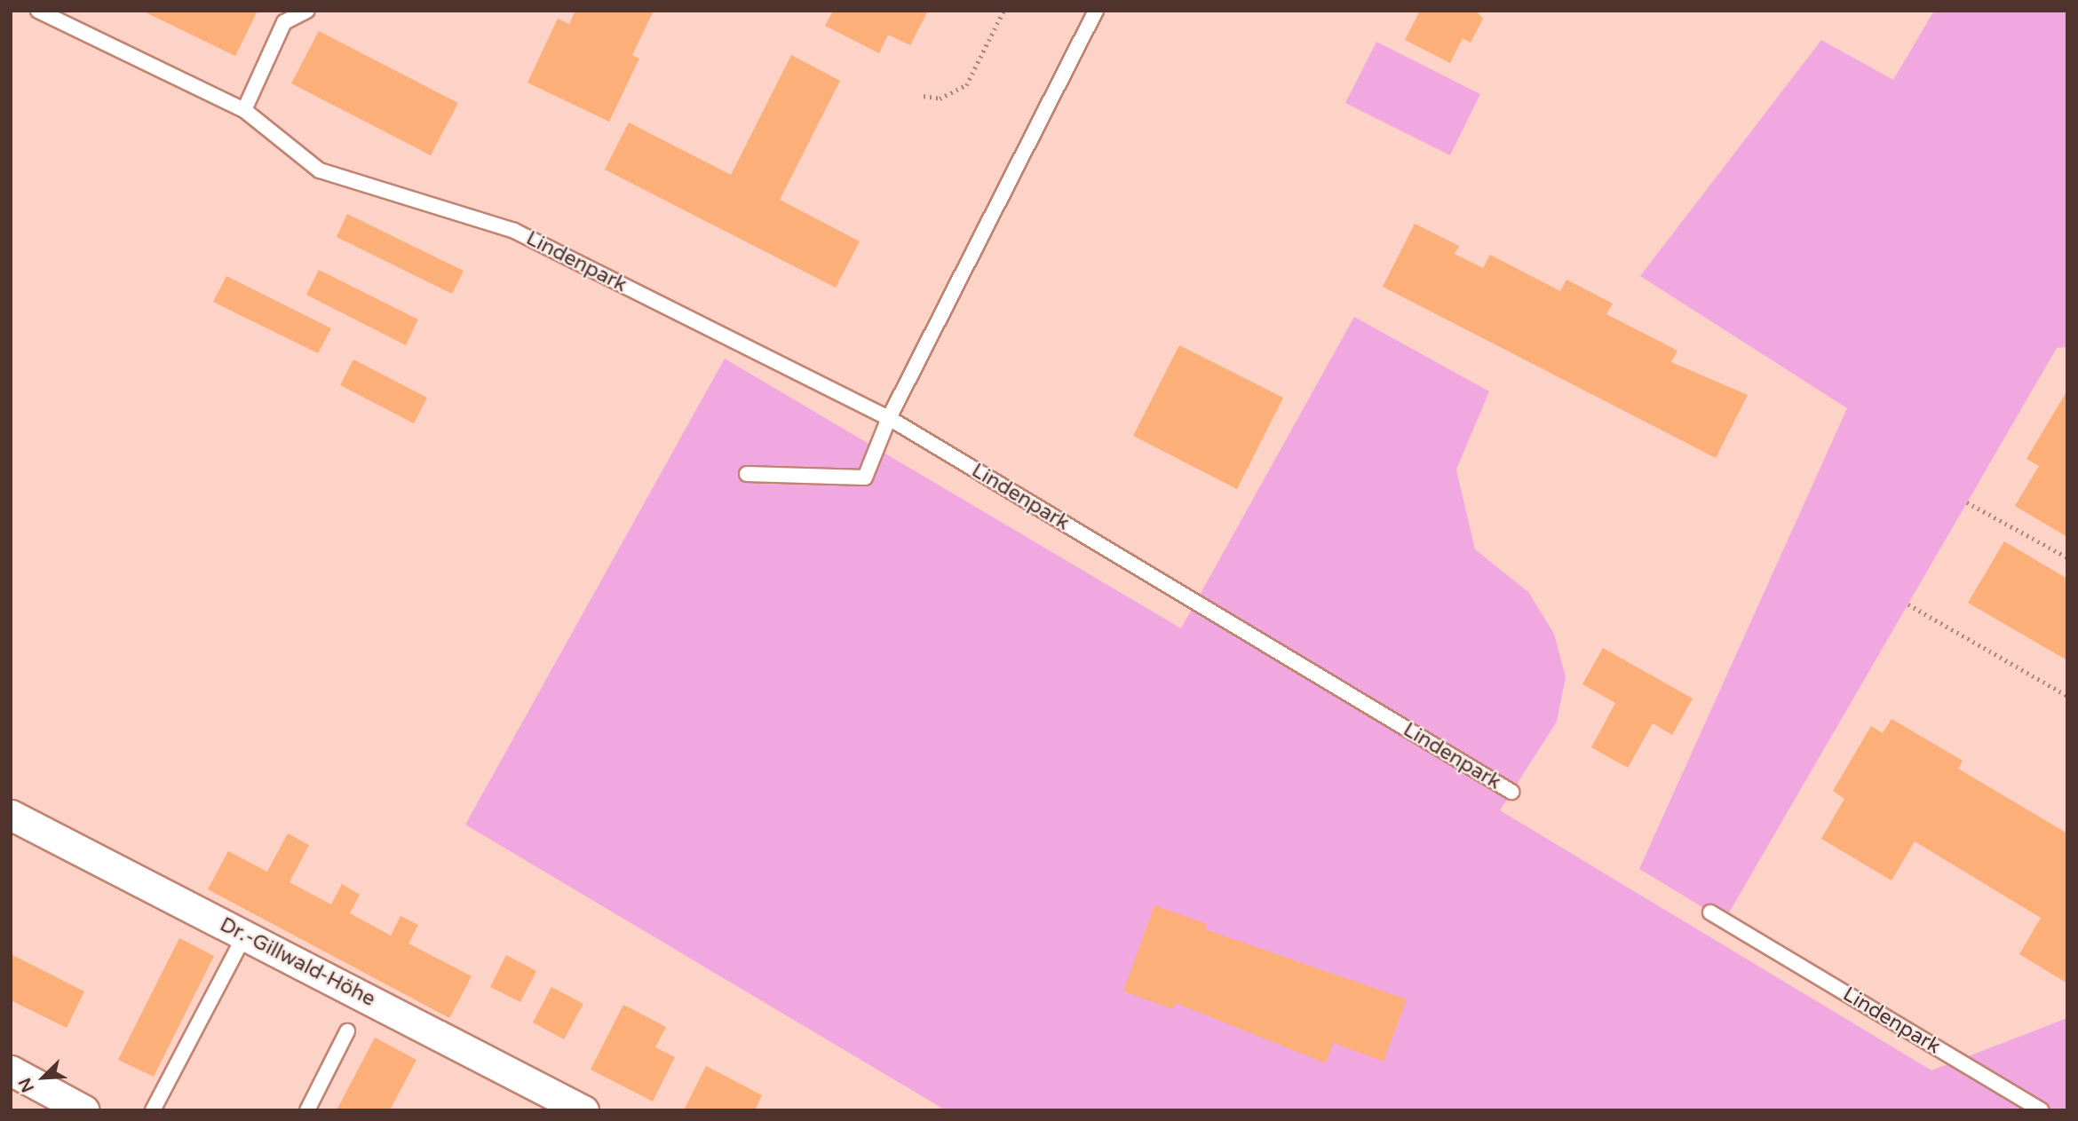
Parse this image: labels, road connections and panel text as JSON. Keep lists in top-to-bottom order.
{
  "streets": {
    "street": ["Dr.-Gillwald-Höhe"],
    "lane": ["Lindenpark"]
  },
  "north": "bottom left"
}
